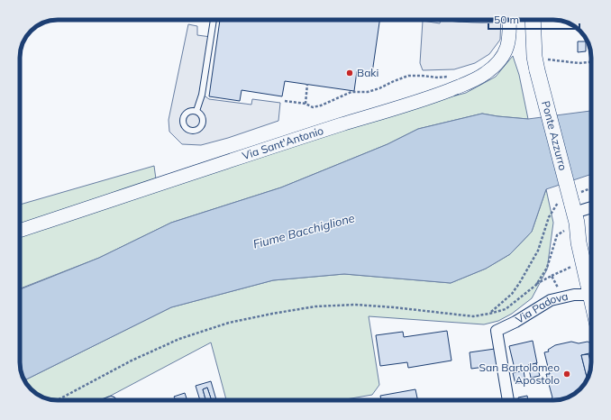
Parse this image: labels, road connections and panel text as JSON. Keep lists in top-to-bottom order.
{
  "streets": {
    "main road": ["Ponte Azzurro"],
    "street": ["Via Sant'Antonio", "Via Padova"]
  },
  "water": ["Fiume Bacchiglione"],
  "places": ["Baki", "San Bartolomeo Apostolo"],
  "scale_bar": "50 m"
}
